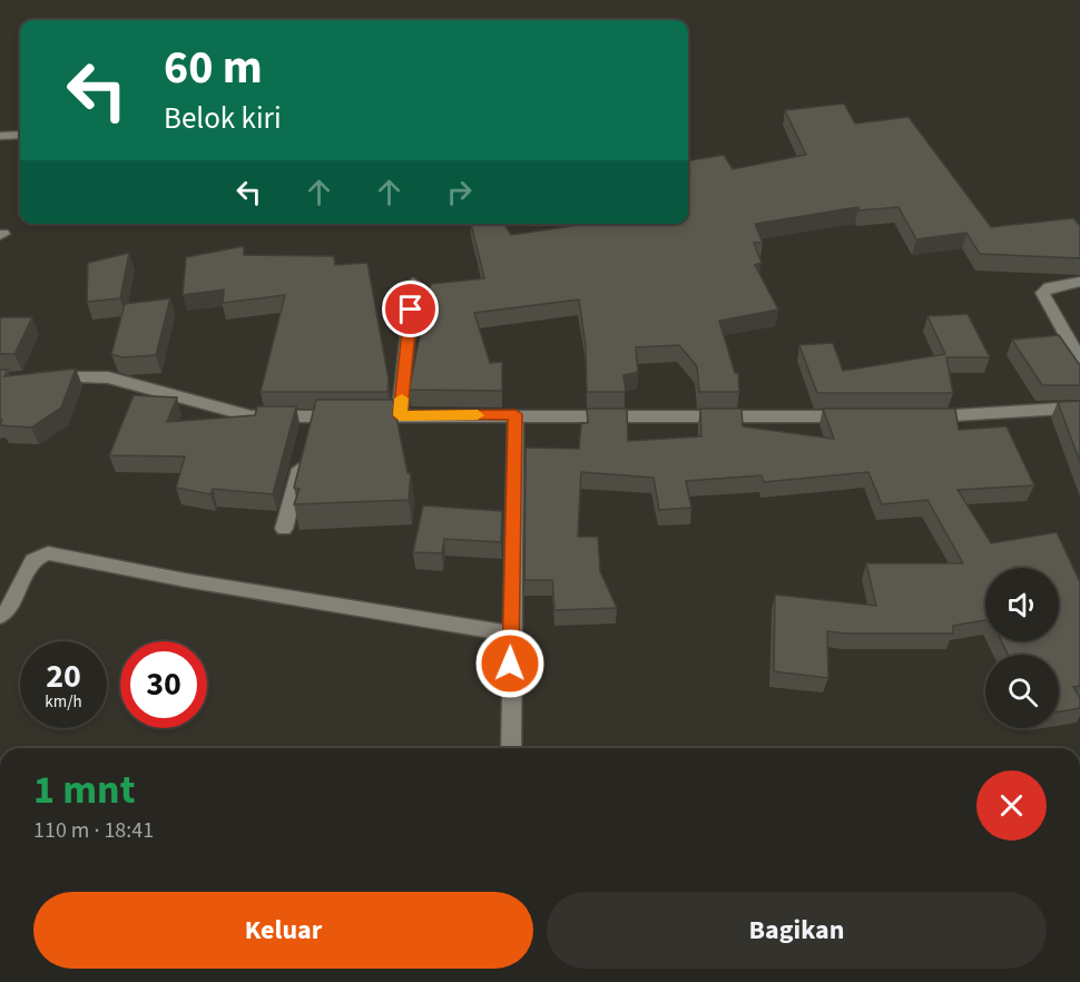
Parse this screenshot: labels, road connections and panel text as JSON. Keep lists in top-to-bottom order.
{
  "page": {
    "turn": ["60 m", "Belok kiri"],
    "speed": "20 km/h",
    "limit": "30",
    "heading": ["1 mnt", "110 m · 18:41"],
    "buttons": ["Keluar", "Bagikan"]
  }
}
